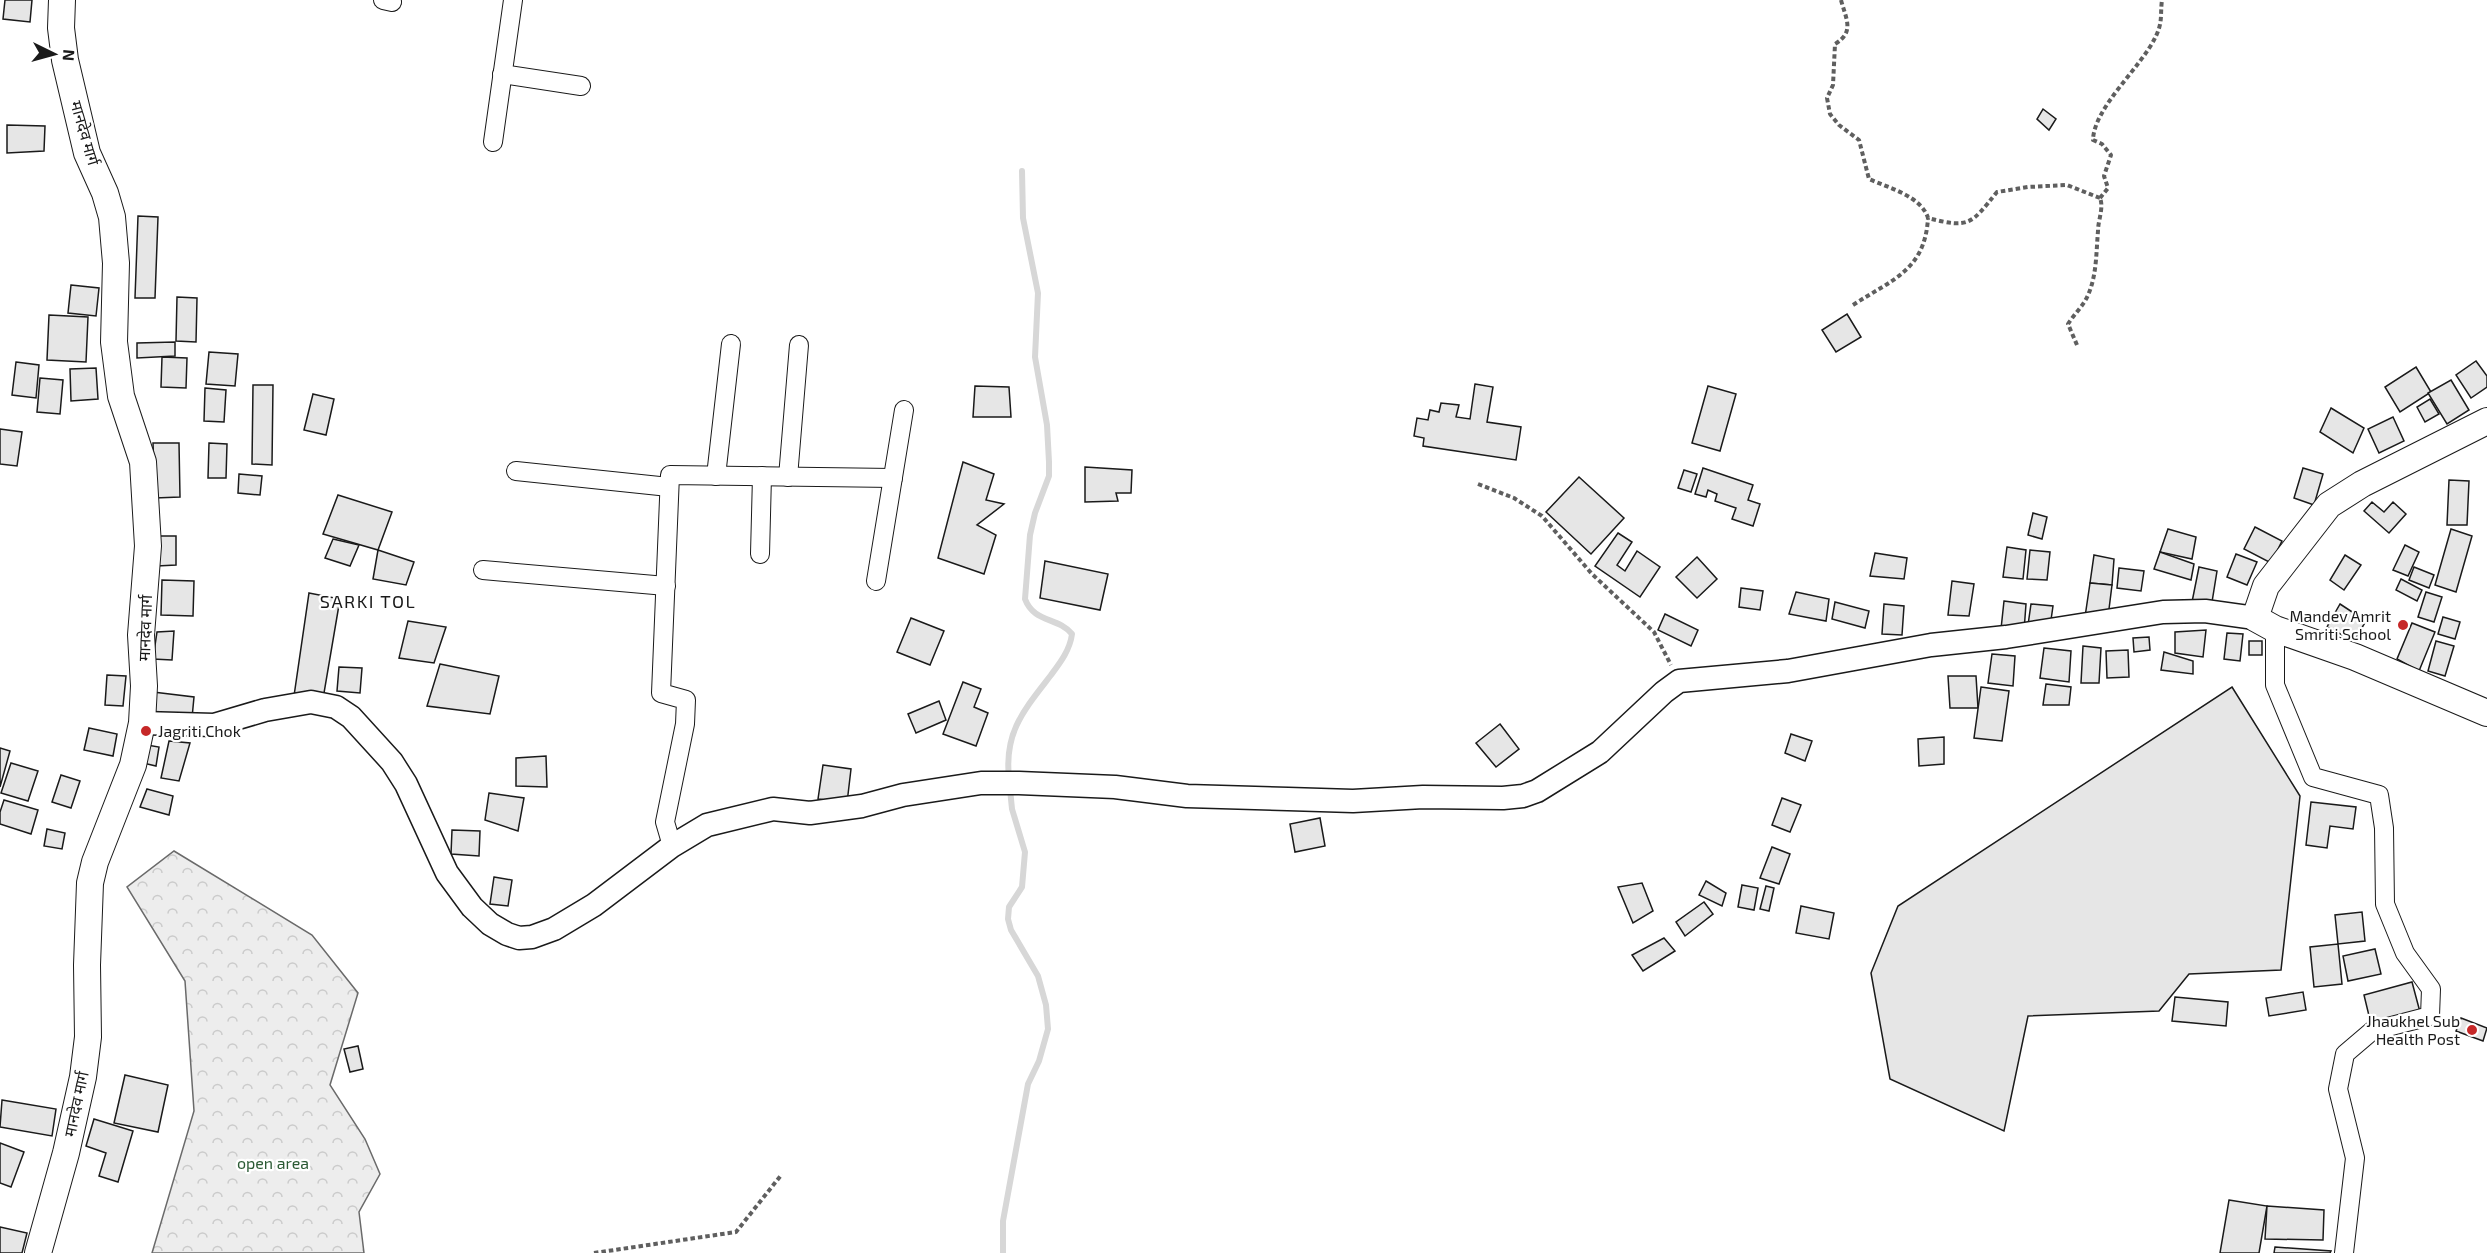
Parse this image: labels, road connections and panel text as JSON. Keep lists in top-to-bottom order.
{
  "streets": {
    "main road": ["मानदेव मार्ग"]
  },
  "districts": ["SARKI TOL"],
  "parks": ["open area"],
  "places": ["Mandev Amrit Smriti School", "Jagriti Chok", "Jhaukhel Sub Health Post"],
  "north": "right"
}
